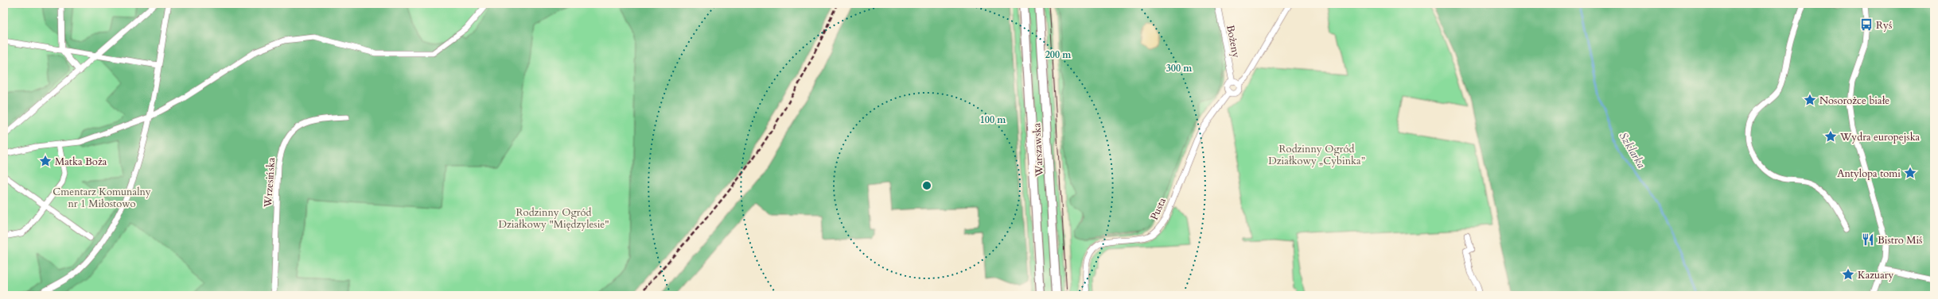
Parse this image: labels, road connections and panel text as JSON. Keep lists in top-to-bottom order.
{
  "streets": {
    "main road": ["Warszawska"],
    "street": ["Bożeny", "Wrzesińska", "Pusta"]
  },
  "crossings": [
    ["Bożeny", "Pusta"]
  ],
  "water": ["Szklarka"],
  "parks": ["Rodzinny Ogród Działkowy „Cybinka”", "Cmentarz Komunalny nr 1 Miłostowo", "Rodzinny Ogród Działkowy \"Międzylesie\""],
  "places": {
    "bus stop": ["Ryś"],
    "place": [
      "Nosorożce białe",
      "Wydra europejska",
      "Matka Boża",
      "Antylopa tomi",
      "Kazuary"
    ],
    "restaurant": ["Bistro Miś"]
  },
  "rings": ["200 m", "300 m", "100 m"]
}
